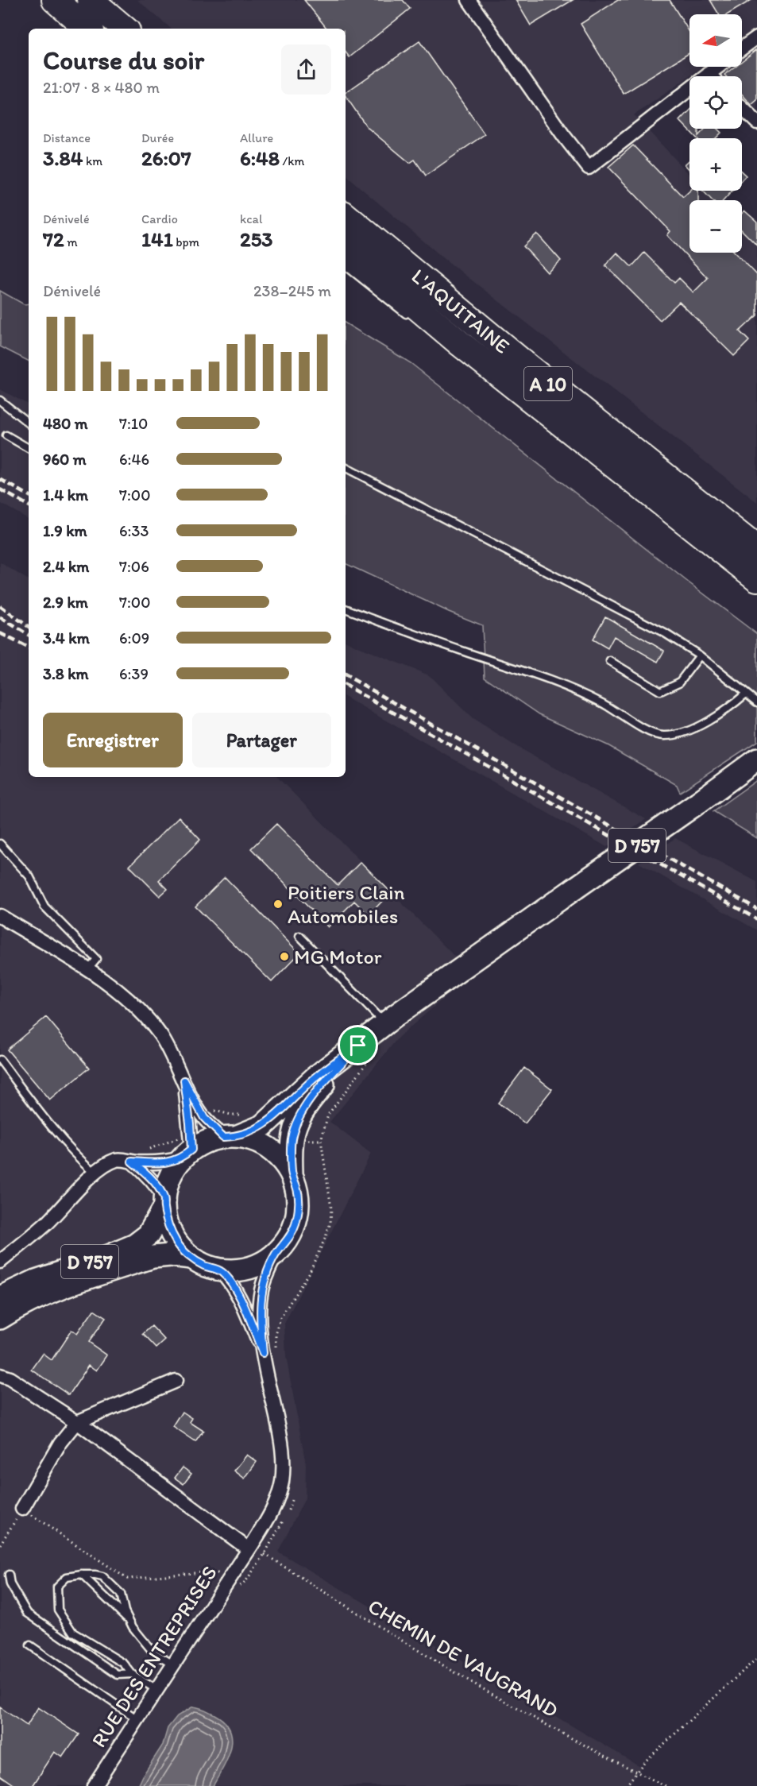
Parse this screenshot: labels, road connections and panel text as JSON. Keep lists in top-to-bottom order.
{
  "streets": {
    "highway": ["L'AQUITAINE", "A 10"],
    "main road": ["D 757"],
    "street": ["RUE DES ENTREPRISES"],
    "path": ["CHEMIN DE VAUGRAND"]
  },
  "crossings": [
    ["RUE DES ENTREPRISES", "CHEMIN DE VAUGRAND"]
  ],
  "places": ["Poitiers Clain Automobiles", "MG Motor"],
  "north": "left",
  "page": {
    "map_buttons": ["+", "−"],
    "heading": ["Course du soir", "21:07 · 8 × 480 m"],
    "stats": [
      ["Distance", "3.84 km"],
      ["Durée", "26:07"],
      ["Allure", "6:48 /km"],
      ["Dénivelé", "72 m"],
      ["Cardio", "141 bpm"],
      ["kcal", "253"]
    ],
    "chart": ["Dénivelé", "238–245 m"],
    "list": [
      {
        "name": "480 m",
        "note": "7:10"
      },
      {
        "name": "960 m",
        "note": "6:46"
      },
      {
        "name": "1.4 km",
        "note": "7:00"
      },
      {
        "name": "1.9 km",
        "note": "6:33"
      },
      {
        "name": "2.4 km",
        "note": "7:06"
      },
      {
        "name": "2.9 km",
        "note": "7:00"
      },
      {
        "name": "3.4 km",
        "note": "6:09"
      },
      {
        "name": "3.8 km",
        "note": "6:39"
      }
    ],
    "buttons": ["Enregistrer", "Partager"]
  }
}
